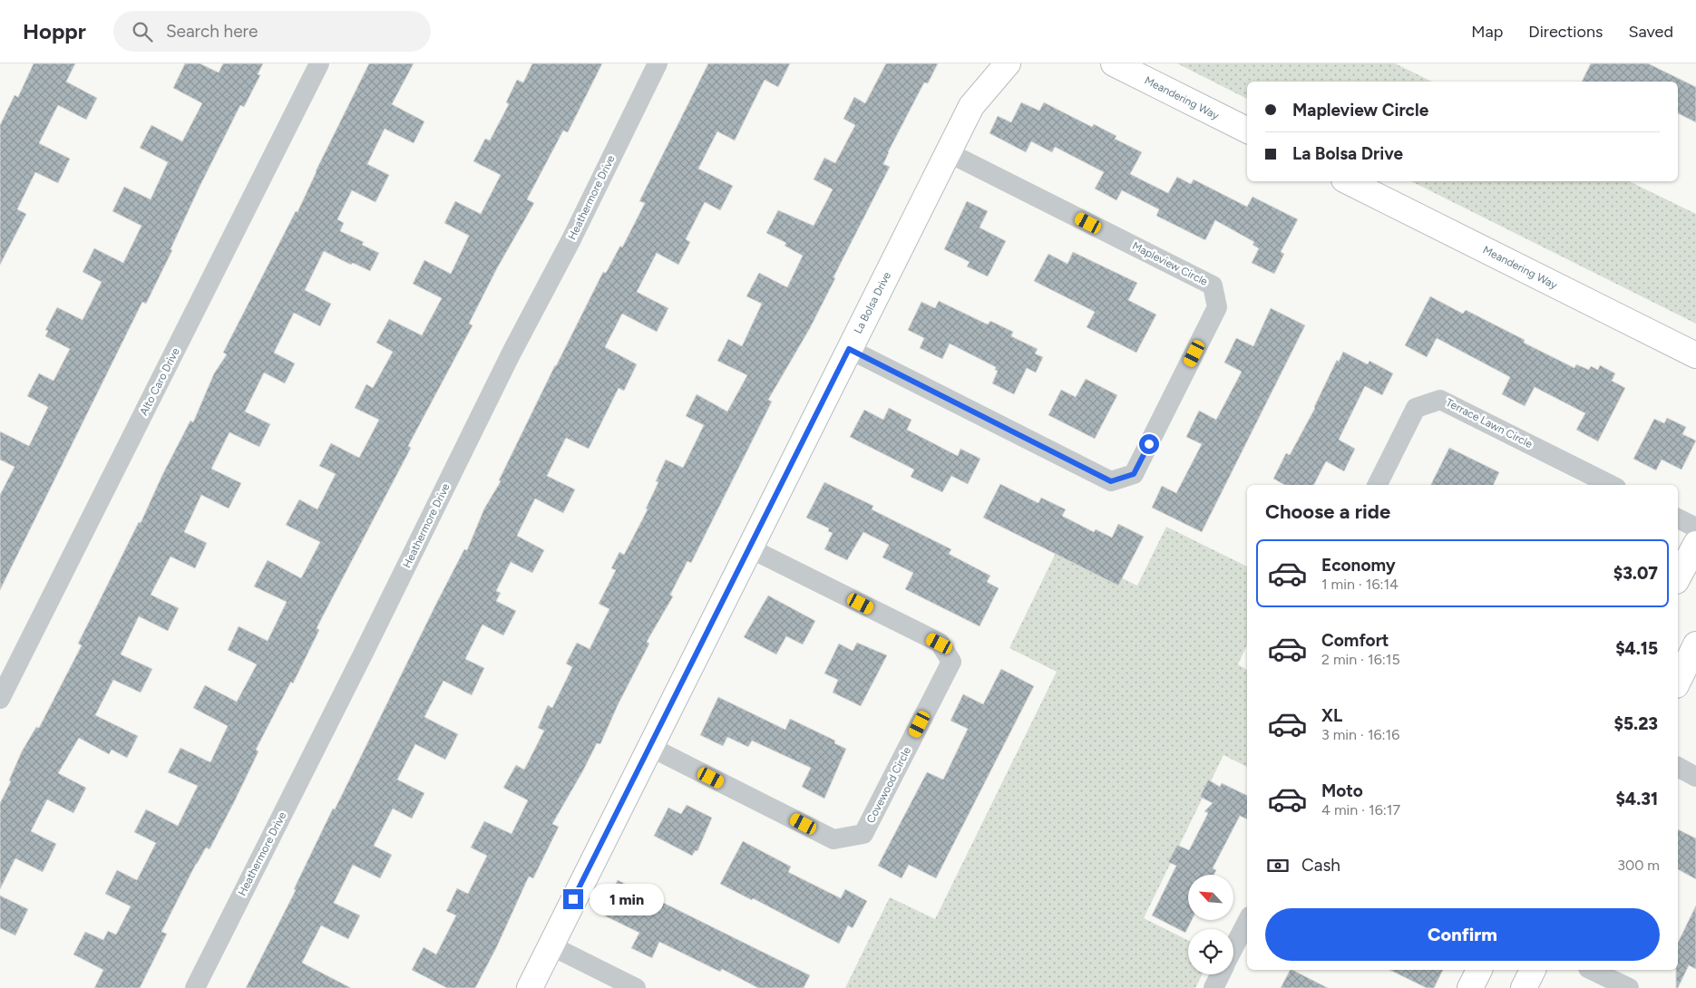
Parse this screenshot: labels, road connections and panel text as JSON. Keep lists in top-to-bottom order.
{
  "streets": {
    "street": [
      "Meandering Way",
      "Heathermore Drive",
      "Mapleview Circle",
      "La Bolsa Drive",
      "Alto Caro Drive",
      "Terrace Lawn Circle",
      "Covewood Circle"
    ]
  },
  "crossings": [
    ["Mapleview Circle", "La Bolsa Drive"],
    ["La Bolsa Drive", "Covewood Circle"]
  ],
  "north": "top left",
  "page": {
    "header": "Hoppr",
    "search": "Search here",
    "nav": ["Map", "Directions", "Saved"],
    "banner": ["Mapleview Circle", "La Bolsa Drive"],
    "heading": "Choose a ride",
    "list": [
      {
        "name": "Economy",
        "note": "1 min · 16:14",
        "value": "$3.07"
      },
      {
        "name": "Comfort",
        "note": "2 min · 16:15",
        "value": "$4.15"
      },
      {
        "name": "XL",
        "note": "3 min · 16:16",
        "value": "$5.23"
      },
      {
        "name": "Moto",
        "note": "4 min · 16:17",
        "value": "$4.31"
      }
    ],
    "pay": ["Cash", "300 m"],
    "bubble": "1 min",
    "buttons": "Confirm"
  }
}
